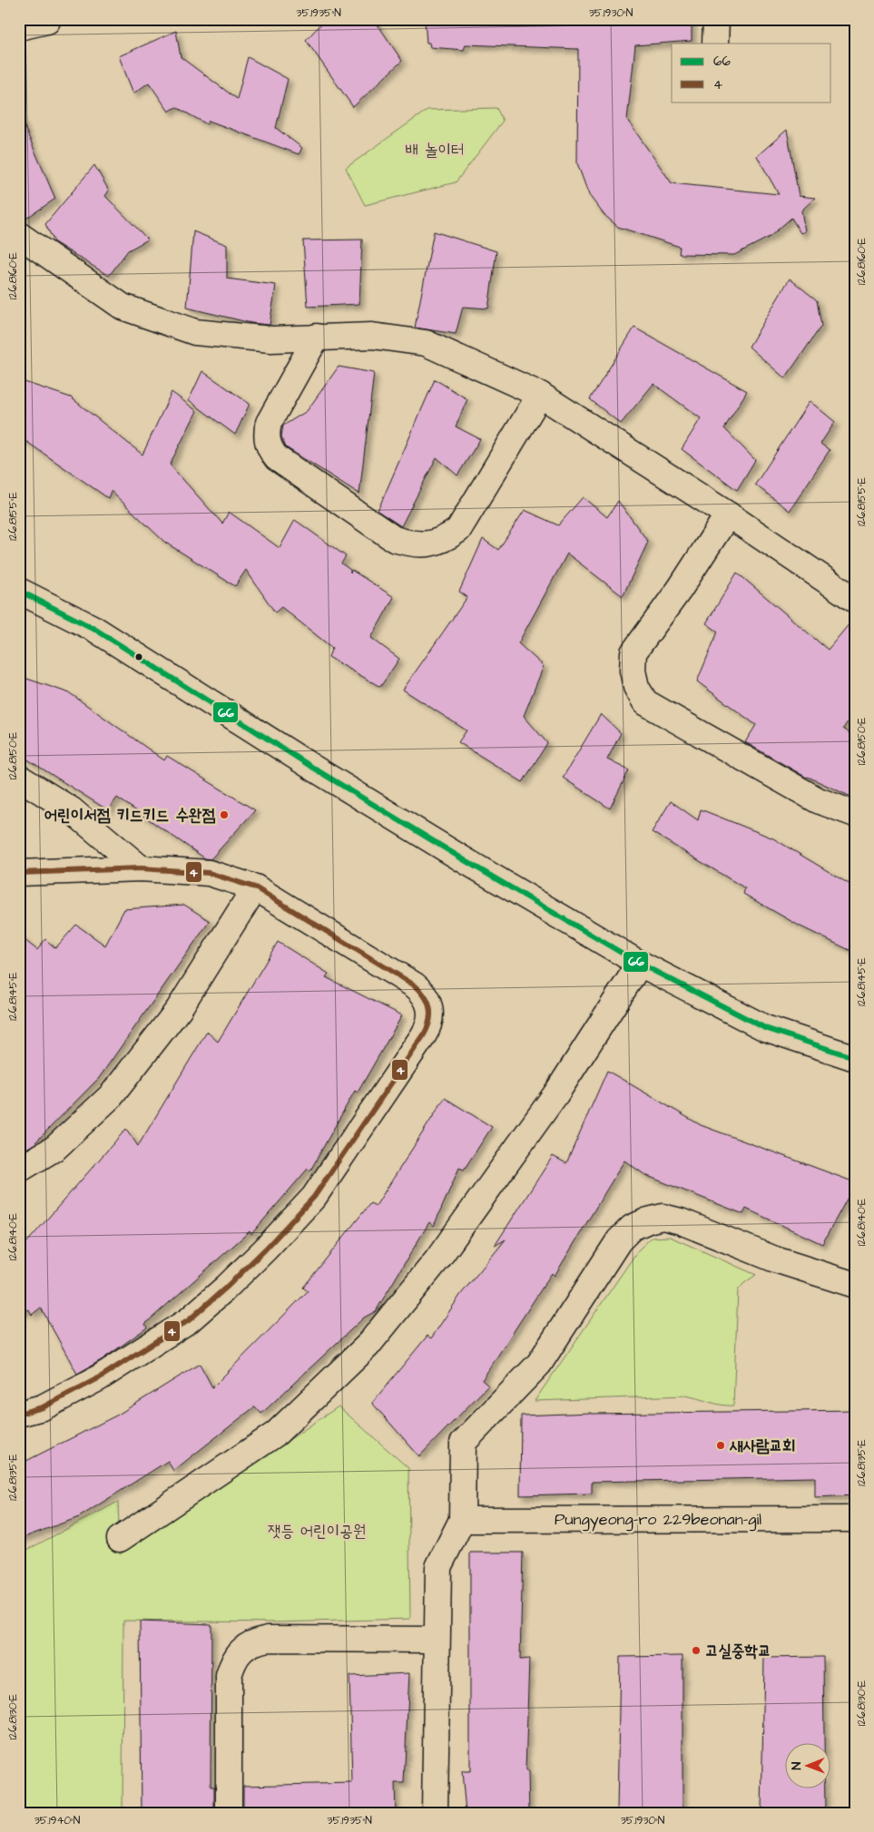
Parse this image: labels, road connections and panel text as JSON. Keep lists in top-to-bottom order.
{
  "streets": {
    "street": ["Pungyeong-ro 229beonan-gil"]
  },
  "parks": ["배 놀이터", "잿등 어린이공원"],
  "places": ["어린이서점 키드키드 수완점", "새사람교회", "고실중학교"],
  "lines": ["transit line 66", "transit line 4"],
  "legend": ["66", "4"],
  "north": "left",
  "coordinates": [
    "35.1935°N",
    "35.1930°N",
    "126.8160°E",
    "126.8155°E",
    "126.8150°E",
    "126.8145°E",
    "126.8140°E",
    "126.8135°E",
    "126.8130°E",
    "35.1940°N"
  ]
}
